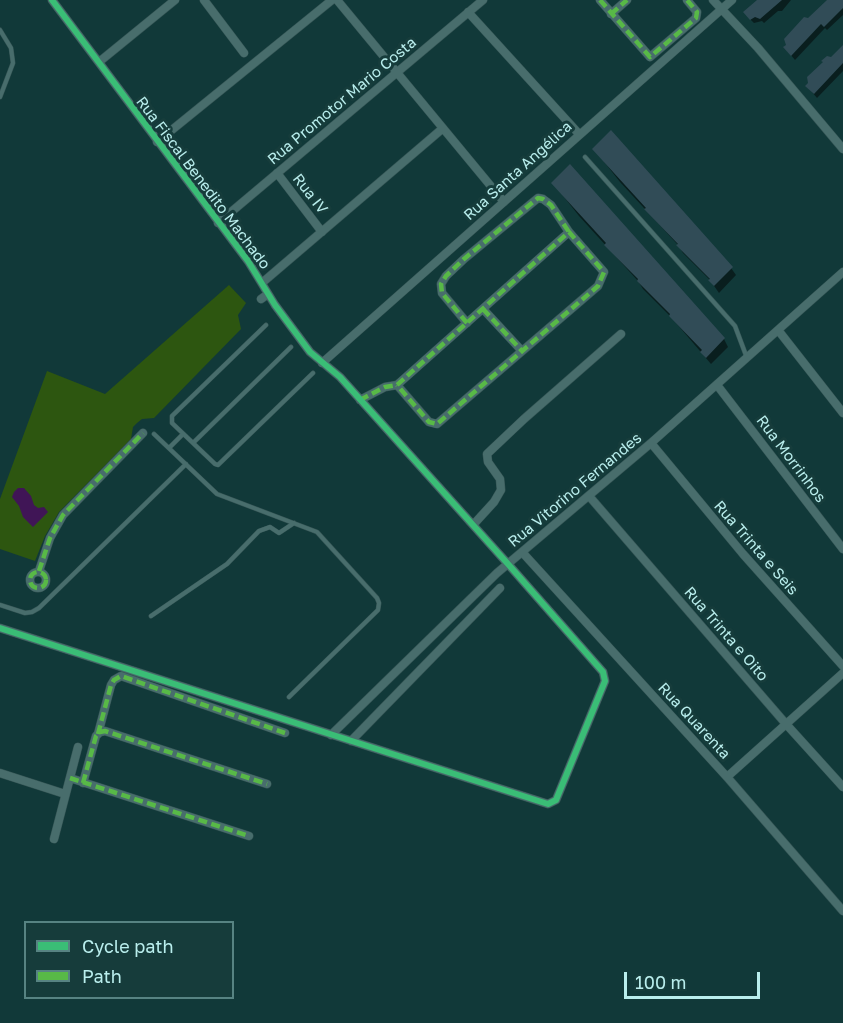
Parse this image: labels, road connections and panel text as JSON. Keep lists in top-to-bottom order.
{
  "streets": {
    "street": [
      "Rua Promotor Mario Costa",
      "Rua Santa Angélica",
      "Rua Fiscal Benedito Machado",
      "Rua IV",
      "Rua Morrinhos",
      "Rua Vitorino Fernandes",
      "Rua Trinta e Seis",
      "Rua Trinta e Oito",
      "Rua Quarenta"
    ]
  },
  "crossings": [
    ["Rua Promotor Mario Costa", "Rua Fiscal Benedito Machado"],
    ["Rua Promotor Mario Costa", "Rua IV"],
    ["Rua Santa Angélica", "Rua Fiscal Benedito Machado"],
    ["Rua Fiscal Benedito Machado", "Rua Vitorino Fernandes"],
    ["Rua Morrinhos", "Rua Vitorino Fernandes"],
    ["Rua Vitorino Fernandes", "Rua Trinta e Seis"],
    ["Rua Vitorino Fernandes", "Rua Trinta e Oito"],
    ["Rua Vitorino Fernandes", "Rua Quarenta"]
  ],
  "legend": ["Cycle path", "Path"],
  "scale_bar": "100 m"
}
